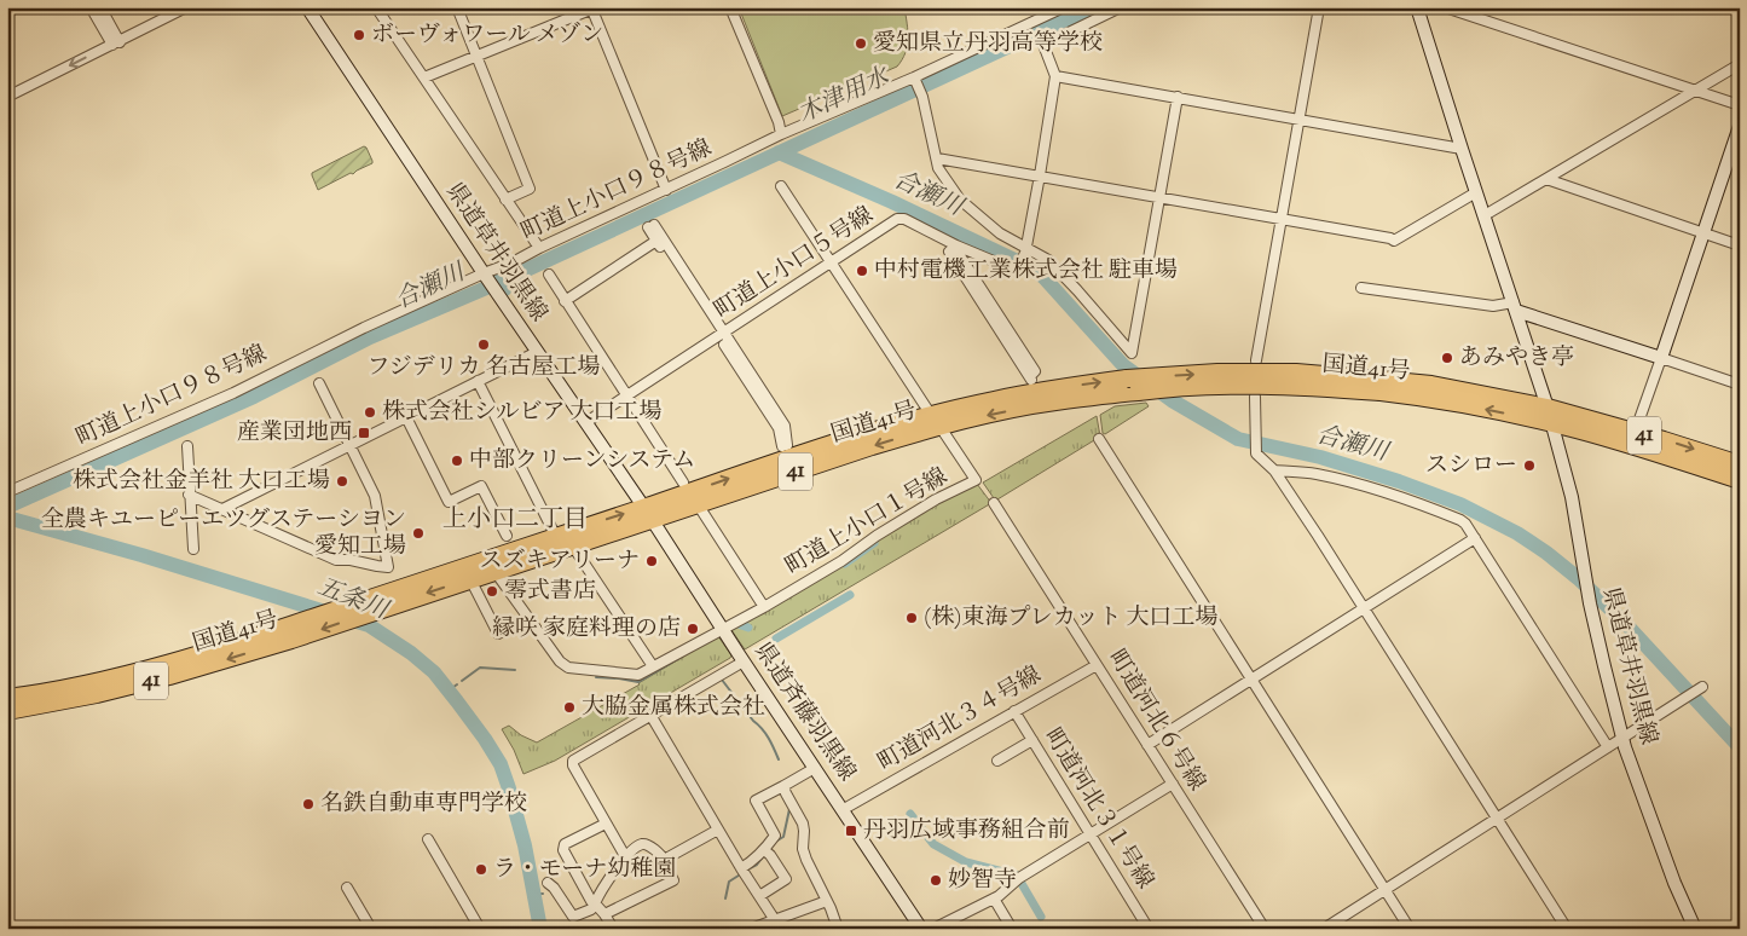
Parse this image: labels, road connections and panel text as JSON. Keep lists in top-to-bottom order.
{
  "streets": {
    "highway": ["国道41号", "41"],
    "main road": ["県道草井羽黒線", "県道斉藤羽黒線"],
    "street": [
      "町道上小口９８号線",
      "町道上小口５号線",
      "町道上小口１号線",
      "町道河北３４号線",
      "町道河北６号線",
      "町道河北３１号線"
    ]
  },
  "crossings": [
    ["町道上小口９８号線", "県道草井羽黒線"],
    ["県道草井羽黒線", "町道上小口５号線"],
    ["県道草井羽黒線", "国道41号"],
    ["県道草井羽黒線", "県道斉藤羽黒線"],
    ["国道41号", "町道上小口１号線"],
    ["国道41号", "県道斉藤羽黒線"],
    ["町道上小口１号線", "県道斉藤羽黒線"],
    ["県道斉藤羽黒線", "町道河北３４号線"],
    ["町道河北３４号線", "町道河北６号線"],
    ["町道河北３４号線", "町道河北３１号線"]
  ],
  "districts": ["上小口二丁目"],
  "water": ["木津用水", "合瀬川", "五条川"],
  "places": {
    "other": [
      "ボーヴォワール メゾン",
      "愛知県立丹羽高等学校",
      "中村電機工業株式会社 駐車場",
      "フジデリカ 名古屋工場",
      "あみやき亭",
      "株式会社シルビア 大口工場",
      "中部クリーンシステム",
      "スシロー",
      "株式会社金羊社 大口工場",
      "全農キユーピーエツグステーシヨン 愛知工場",
      "スズキアリーナ",
      "零式書店",
      "(株)東海プレカット 大口工場",
      "縁咲 家庭料理の店",
      "大脇金属株式会社",
      "名鉄自動車専門学校",
      "ラ・モーナ幼稚園",
      "妙智寺"
    ],
    "transit": ["産業団地西", "丹羽広域事務組合前"]
  }
}
